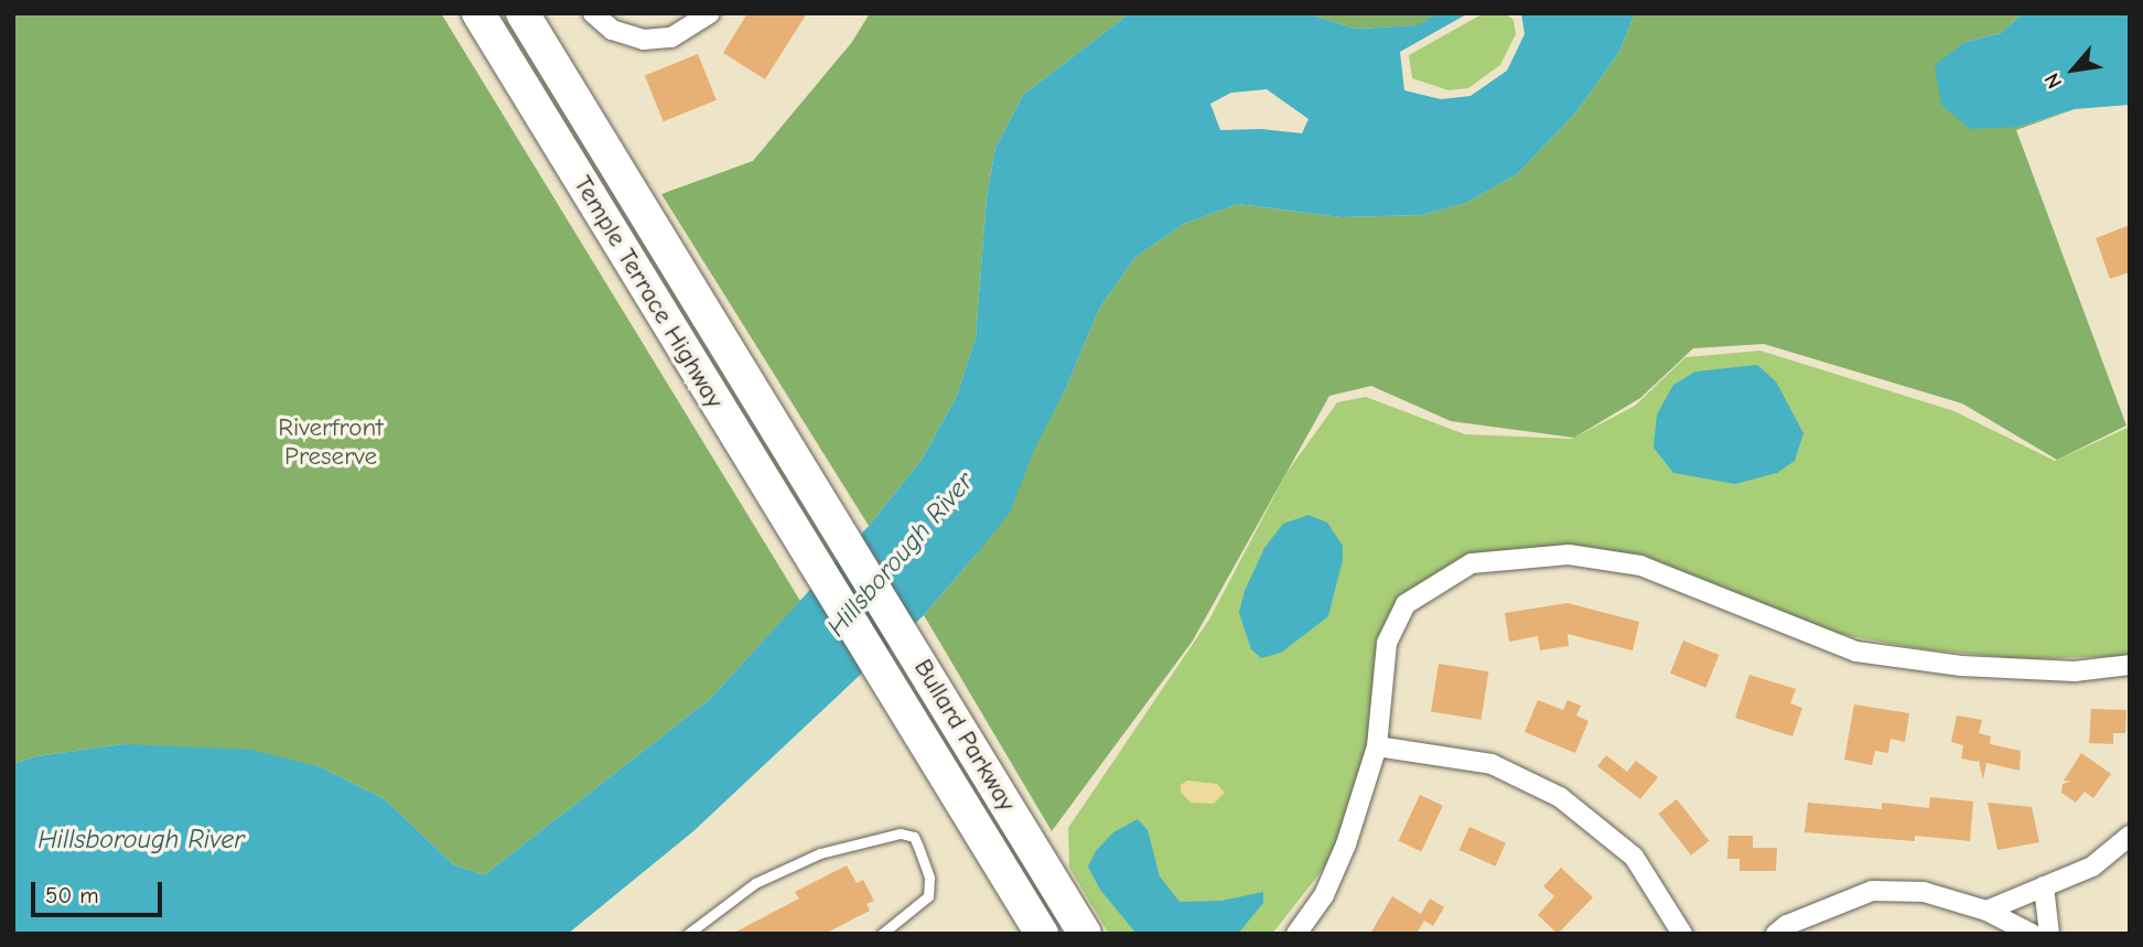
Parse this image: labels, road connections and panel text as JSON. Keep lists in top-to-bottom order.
{
  "streets": {
    "main road": ["Temple Terrace Highway", "Bullard Parkway"]
  },
  "crossings": [
    ["Temple Terrace Highway", "Bullard Parkway"]
  ],
  "water": ["Hillsborough River"],
  "parks": ["Riverfront Preserve"],
  "scale_bar": "50 m",
  "north": "bottom left"
}
